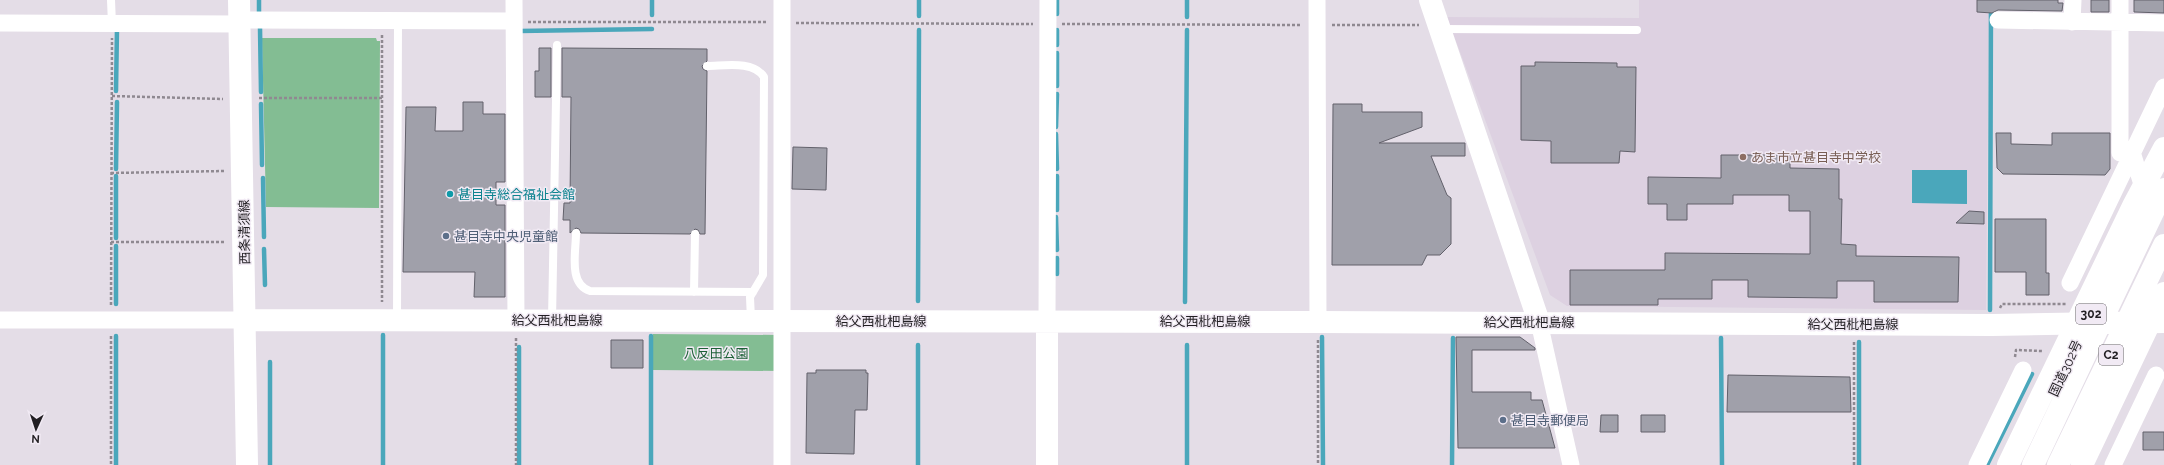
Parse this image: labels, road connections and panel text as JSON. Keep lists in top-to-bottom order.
{
  "streets": {
    "main road": [
      "西条清須線",
      "302",
      "給父西枇杷島線",
      "C2",
      "国道302号"
    ]
  },
  "crossings": [
    ["西条清須線", "給父西枇杷島線"],
    ["給父西枇杷島線", "国道302号"],
    ["C2", "国道302号"]
  ],
  "parks": ["八反田公園"],
  "places": [
    "あま市立甚目寺中学校",
    "甚目寺総合福祉会館",
    "甚目寺中央児童館",
    "甚目寺郵便局"
  ],
  "north": "bottom"
}
